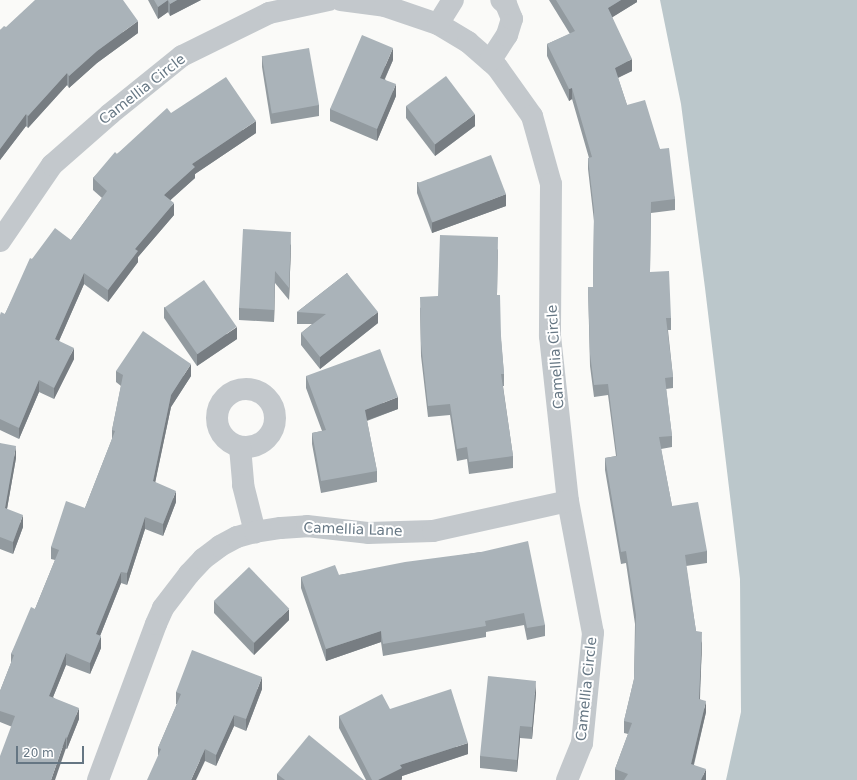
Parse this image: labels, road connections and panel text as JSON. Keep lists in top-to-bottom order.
{
  "streets": {
    "street": ["Camellia Circle", "Camellia Lane"]
  },
  "crossings": [
    ["Camellia Circle", "Camellia Lane"]
  ],
  "scale_bar": "20 m"
}
